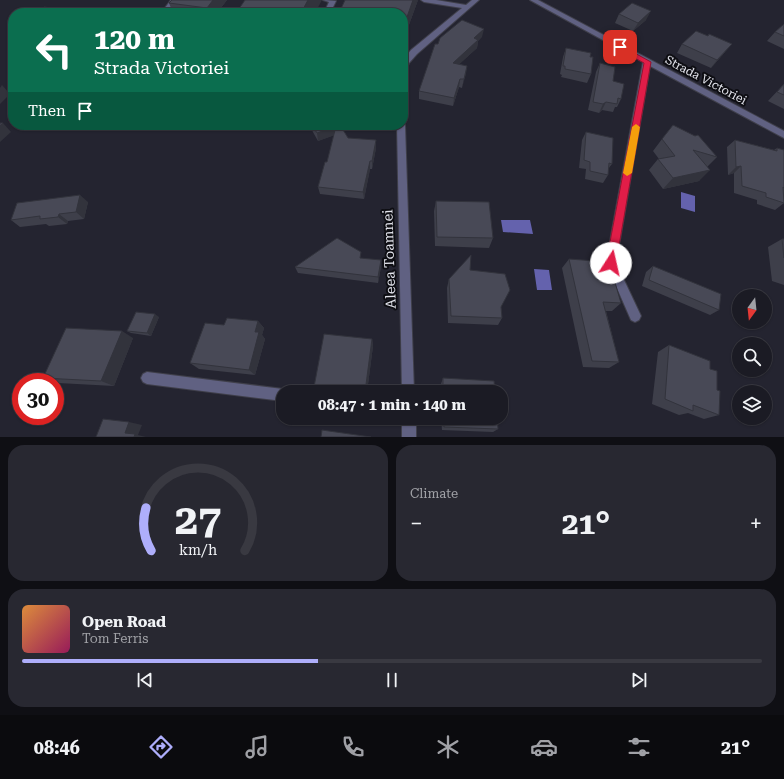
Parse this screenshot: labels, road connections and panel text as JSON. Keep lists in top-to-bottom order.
{
  "streets": {
    "street": ["Strada Victoriei", "Aleea Toamnei"]
  },
  "north": "bottom",
  "page": {
    "turn": ["120 m", "Strada Victoriei"],
    "then": "Then",
    "limit": "30",
    "trip": "08:47 · 1 min · 140 m",
    "tile": "Climate",
    "heat": ["−", "21°", "+"],
    "song": ["Open Road", "Tom Ferris"],
    "tabs": ["08:46", "21°"],
    "gauge": ["27", "km/h"]
  }
}
